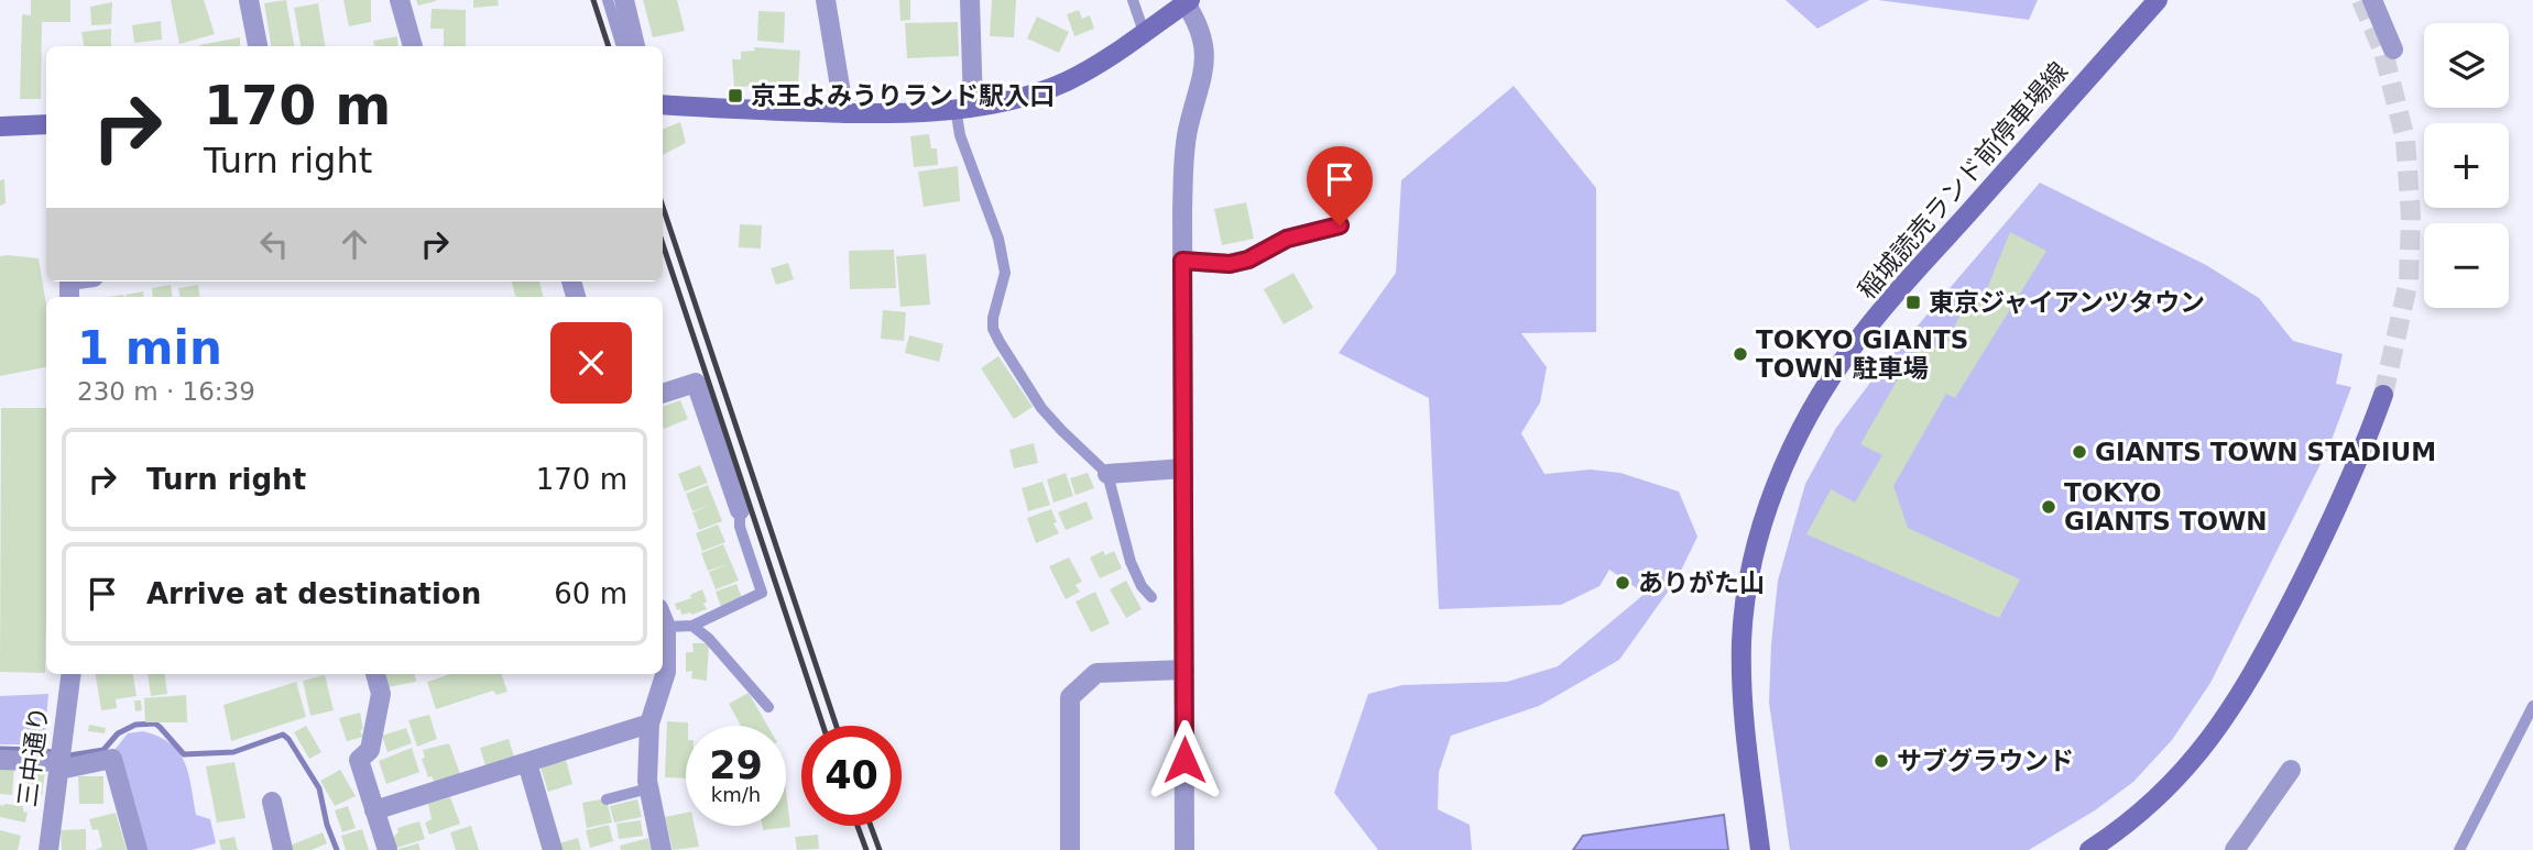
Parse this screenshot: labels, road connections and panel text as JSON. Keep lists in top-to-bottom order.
{
  "streets": {
    "main road": ["稲城読売ランド前停車場線"],
    "street": ["三中通り"]
  },
  "places": {
    "transit": ["京王よみうりランド駅入口", "東京ジャイアンツタウン"],
    "other": [
      "TOKYO GIANTS TOWN 駐車場",
      "GIANTS TOWN STADIUM",
      "TOKYO GIANTS TOWN",
      "ありがた山",
      "サブグラウンド"
    ]
  },
  "page": {
    "map_buttons": ["+", "−"],
    "turn": ["170 m", "Turn right"],
    "heading": ["1 min", "230 m · 16:39"],
    "list": [
      {
        "name": "Turn right",
        "value": "170 m"
      },
      {
        "name": "Arrive at destination",
        "value": "60 m"
      }
    ],
    "speed": "29 km/h",
    "limit": "40"
  }
}
